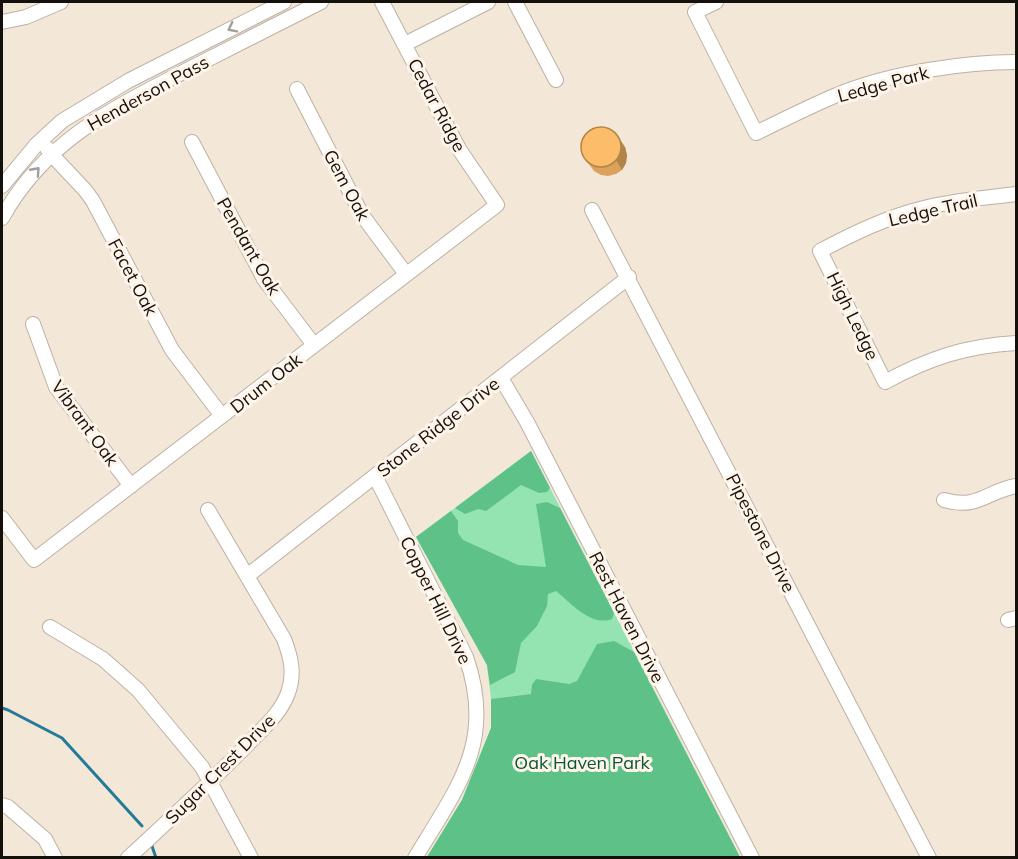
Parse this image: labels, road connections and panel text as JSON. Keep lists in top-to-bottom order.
{
  "streets": {
    "street": [
      "Ledge Park",
      "Henderson Pass",
      "Cedar Ridge",
      "Gem Oak",
      "Ledge Trail",
      "Pendant Oak",
      "Facet Oak",
      "High Ledge",
      "Drum Oak",
      "Vibrant Oak",
      "Stone Ridge Drive",
      "Pipestone Drive",
      "Copper Hill Drive",
      "Rest Haven Drive",
      "Sugar Crest Drive"
    ]
  },
  "crossings": [
    ["Henderson Pass", "Facet Oak"],
    ["Cedar Ridge", "Drum Oak"],
    ["Gem Oak", "Drum Oak"],
    ["Ledge Trail", "High Ledge"],
    ["Pendant Oak", "Drum Oak"],
    ["Facet Oak", "Drum Oak"],
    ["Drum Oak", "Vibrant Oak"],
    ["Stone Ridge Drive", "Pipestone Drive"],
    ["Stone Ridge Drive", "Copper Hill Drive"],
    ["Stone Ridge Drive", "Rest Haven Drive"],
    ["Stone Ridge Drive", "Sugar Crest Drive"]
  ],
  "parks": ["Oak Haven Park"]
}
